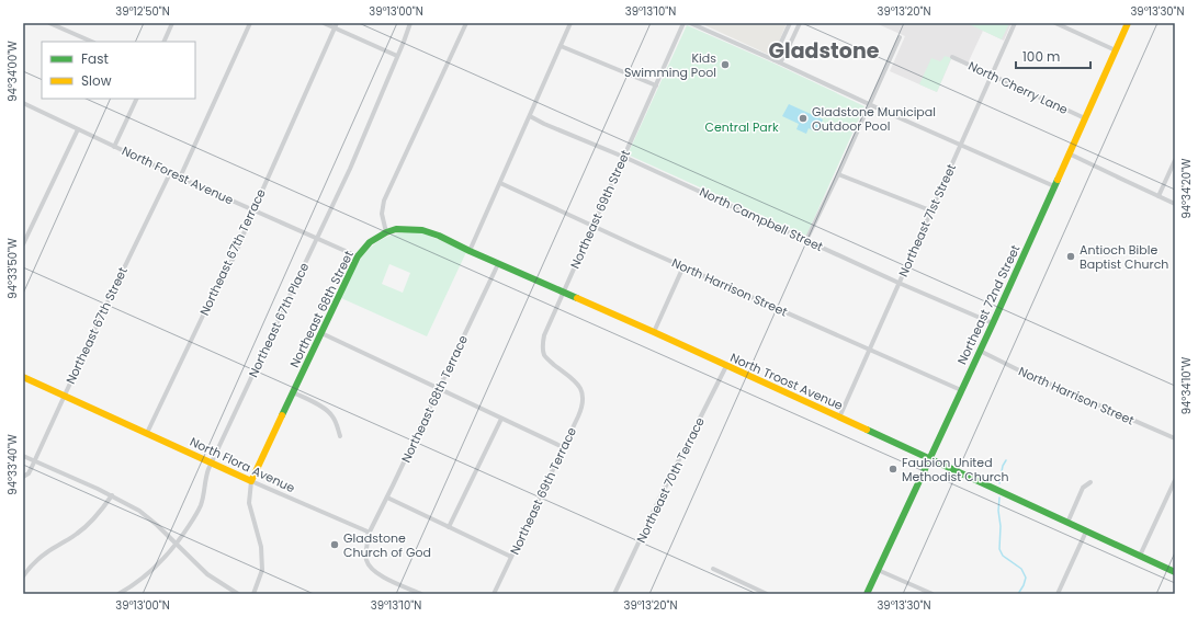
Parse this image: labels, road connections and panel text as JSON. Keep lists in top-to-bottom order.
{
  "streets": {
    "street": [
      "North Cherry Lane",
      "North Forest Avenue",
      "Northeast 69th Street",
      "North Campbell Street",
      "Northeast 71st Street",
      "Northeast 67th Terrace",
      "North Harrison Street",
      "Northeast 72nd Street",
      "Northeast 68th Street",
      "Northeast 67th Place",
      "Northeast 67th Street",
      "North Troost Avenue",
      "Northeast 68th Terrace",
      "North Flora Avenue",
      "Northeast 70th Terrace",
      "Northeast 69th Terrace"
    ]
  },
  "crossings": [
    ["North Cherry Lane", "Northeast 71st Street"],
    ["North Cherry Lane", "Northeast 72nd Street"],
    ["North Forest Avenue", "Northeast 67th Terrace"],
    ["North Forest Avenue", "Northeast 68th Street"],
    ["North Forest Avenue", "Northeast 67th Place"],
    ["North Forest Avenue", "Northeast 67th Street"],
    ["Northeast 69th Street", "North Campbell Street"],
    ["Northeast 69th Street", "North Harrison Street"],
    ["Northeast 69th Street", "North Troost Avenue"],
    ["Northeast 69th Street", "Northeast 69th Terrace"],
    ["North Campbell Street", "Northeast 71st Street"],
    ["North Campbell Street", "Northeast 72nd Street"],
    ["Northeast 71st Street", "North Harrison Street"],
    ["Northeast 71st Street", "North Troost Avenue"],
    ["Northeast 67th Terrace", "North Flora Avenue"],
    ["North Harrison Street", "Northeast 72nd Street"],
    ["Northeast 72nd Street", "North Troost Avenue"],
    ["Northeast 68th Street", "North Troost Avenue"],
    ["Northeast 68th Street", "North Flora Avenue"],
    ["Northeast 67th Place", "North Flora Avenue"],
    ["Northeast 67th Street", "North Flora Avenue"],
    ["North Troost Avenue", "Northeast 68th Terrace"],
    ["North Troost Avenue", "Northeast 70th Terrace"],
    ["Northeast 68th Terrace", "North Flora Avenue"]
  ],
  "districts": ["Gladstone"],
  "parks": ["Central Park"],
  "places": [
    "Kids Swimming Pool",
    "Gladstone Municipal Outdoor Pool",
    "Antioch Bible Baptist Church",
    "Faubion United Methodist Church",
    "Gladstone Church of God"
  ],
  "legend": ["Fast", "Slow"],
  "scale_bar": "100 m",
  "coordinates": [
    "39°12'50\"N",
    "39°13'00\"N",
    "39°13'10\"N",
    "39°13'20\"N",
    "39°13'30\"N",
    "94°34'00\"W",
    "94°34'20\"W",
    "94°33'50\"W",
    "94°34'10\"W",
    "94°33'40\"W"
  ]
}
